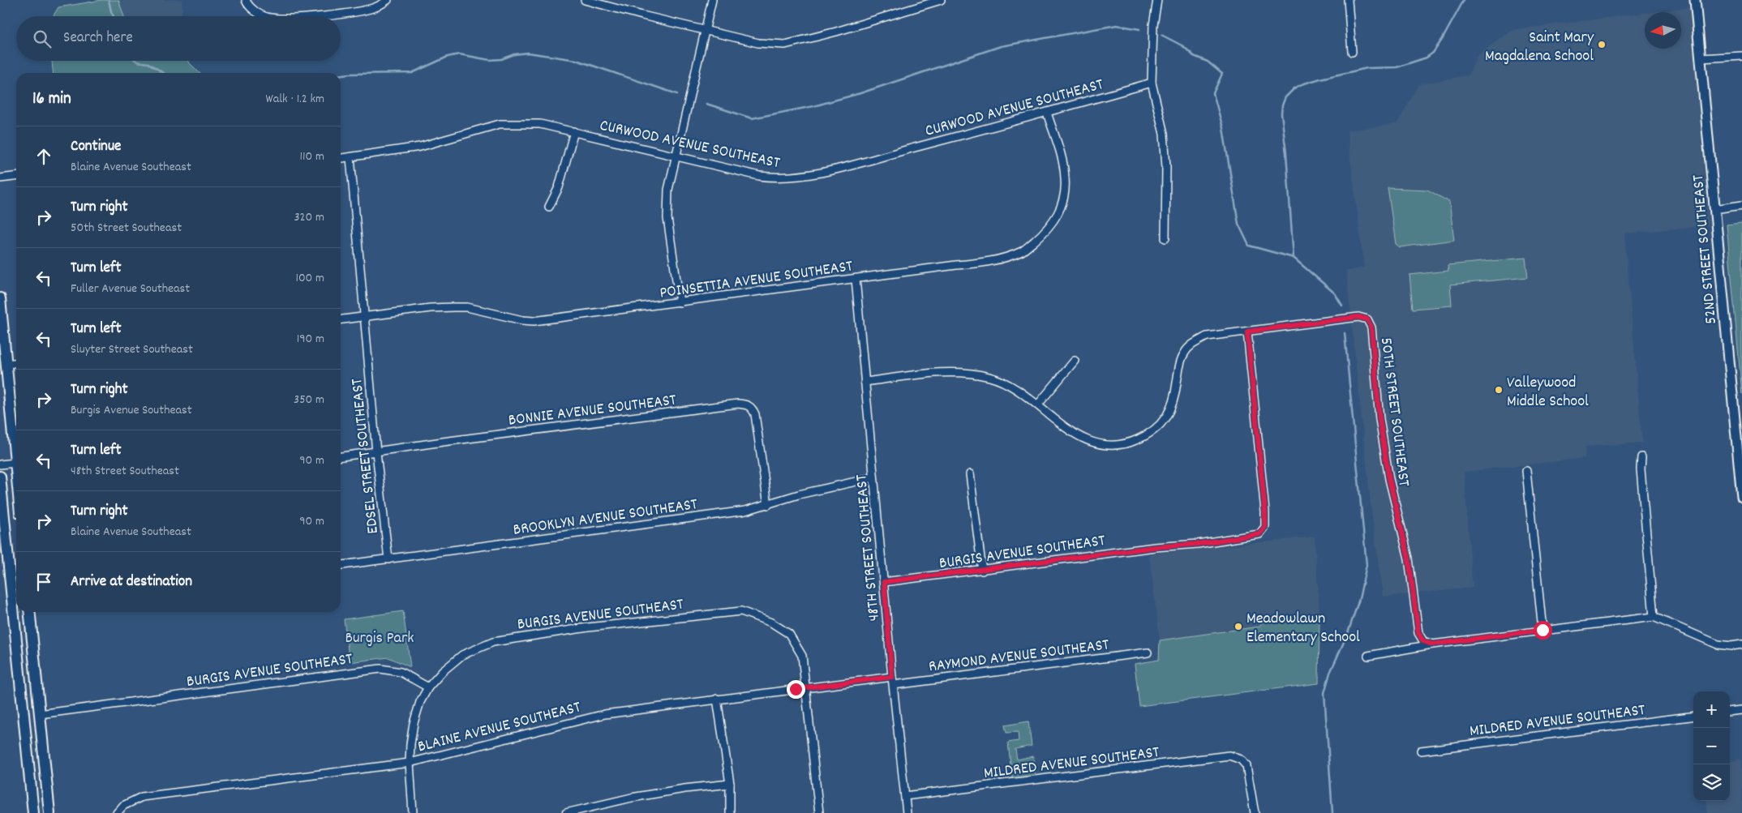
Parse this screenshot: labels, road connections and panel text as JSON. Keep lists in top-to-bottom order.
{
  "streets": {
    "main road": ["52ND STREET SOUTHEAST"],
    "street": [
      "CURWOOD AVENUE SOUTHEAST",
      "POINSETTIA AVENUE SOUTHEAST",
      "BONNIE AVENUE SOUTHEAST",
      "50TH STREET SOUTHEAST",
      "EDSEL STREET SOUTHEAST",
      "BROOKLYN AVENUE SOUTHEAST",
      "48TH STREET SOUTHEAST",
      "BURGIS AVENUE SOUTHEAST",
      "RAYMOND AVENUE SOUTHEAST",
      "MILDRED AVENUE SOUTHEAST",
      "BLAINE AVENUE SOUTHEAST"
    ]
  },
  "crossings": [
    ["CURWOOD AVENUE SOUTHEAST", "POINSETTIA AVENUE SOUTHEAST"],
    ["CURWOOD AVENUE SOUTHEAST", "EDSEL STREET SOUTHEAST"],
    ["POINSETTIA AVENUE SOUTHEAST", "EDSEL STREET SOUTHEAST"],
    ["POINSETTIA AVENUE SOUTHEAST", "48TH STREET SOUTHEAST"],
    ["BONNIE AVENUE SOUTHEAST", "EDSEL STREET SOUTHEAST"],
    ["BONNIE AVENUE SOUTHEAST", "BROOKLYN AVENUE SOUTHEAST"],
    ["50TH STREET SOUTHEAST", "BURGIS AVENUE SOUTHEAST"],
    ["EDSEL STREET SOUTHEAST", "BROOKLYN AVENUE SOUTHEAST"],
    ["BROOKLYN AVENUE SOUTHEAST", "48TH STREET SOUTHEAST"],
    ["48TH STREET SOUTHEAST", "BURGIS AVENUE SOUTHEAST"],
    ["48TH STREET SOUTHEAST", "RAYMOND AVENUE SOUTHEAST"],
    ["48TH STREET SOUTHEAST", "MILDRED AVENUE SOUTHEAST"],
    ["48TH STREET SOUTHEAST", "BLAINE AVENUE SOUTHEAST"],
    ["BURGIS AVENUE SOUTHEAST", "BLAINE AVENUE SOUTHEAST"]
  ],
  "parks": ["Burgis Park"],
  "places": ["Saint Mary Magdalena School", "Valleywood Middle School", "Meadowlawn Elementary School"],
  "north": "left",
  "page": {
    "search": "Search here",
    "heading": ["16 min", "Walk · 1.2 km"],
    "list": [
      ["Continue", "Blaine Avenue Southeast", "110 m"],
      ["Turn right", "50th Street Southeast", "320 m"],
      ["Turn left", "Fuller Avenue Southeast", "100 m"],
      ["Turn left", "Sluyter Street Southeast", "190 m"],
      ["Turn right", "Burgis Avenue Southeast", "350 m"],
      ["Turn left", "48th Street Southeast", "90 m"],
      ["Turn right", "Blaine Avenue Southeast", "90 m"],
      "Arrive at destination"
    ],
    "map_buttons": ["+", "−"]
  }
}
